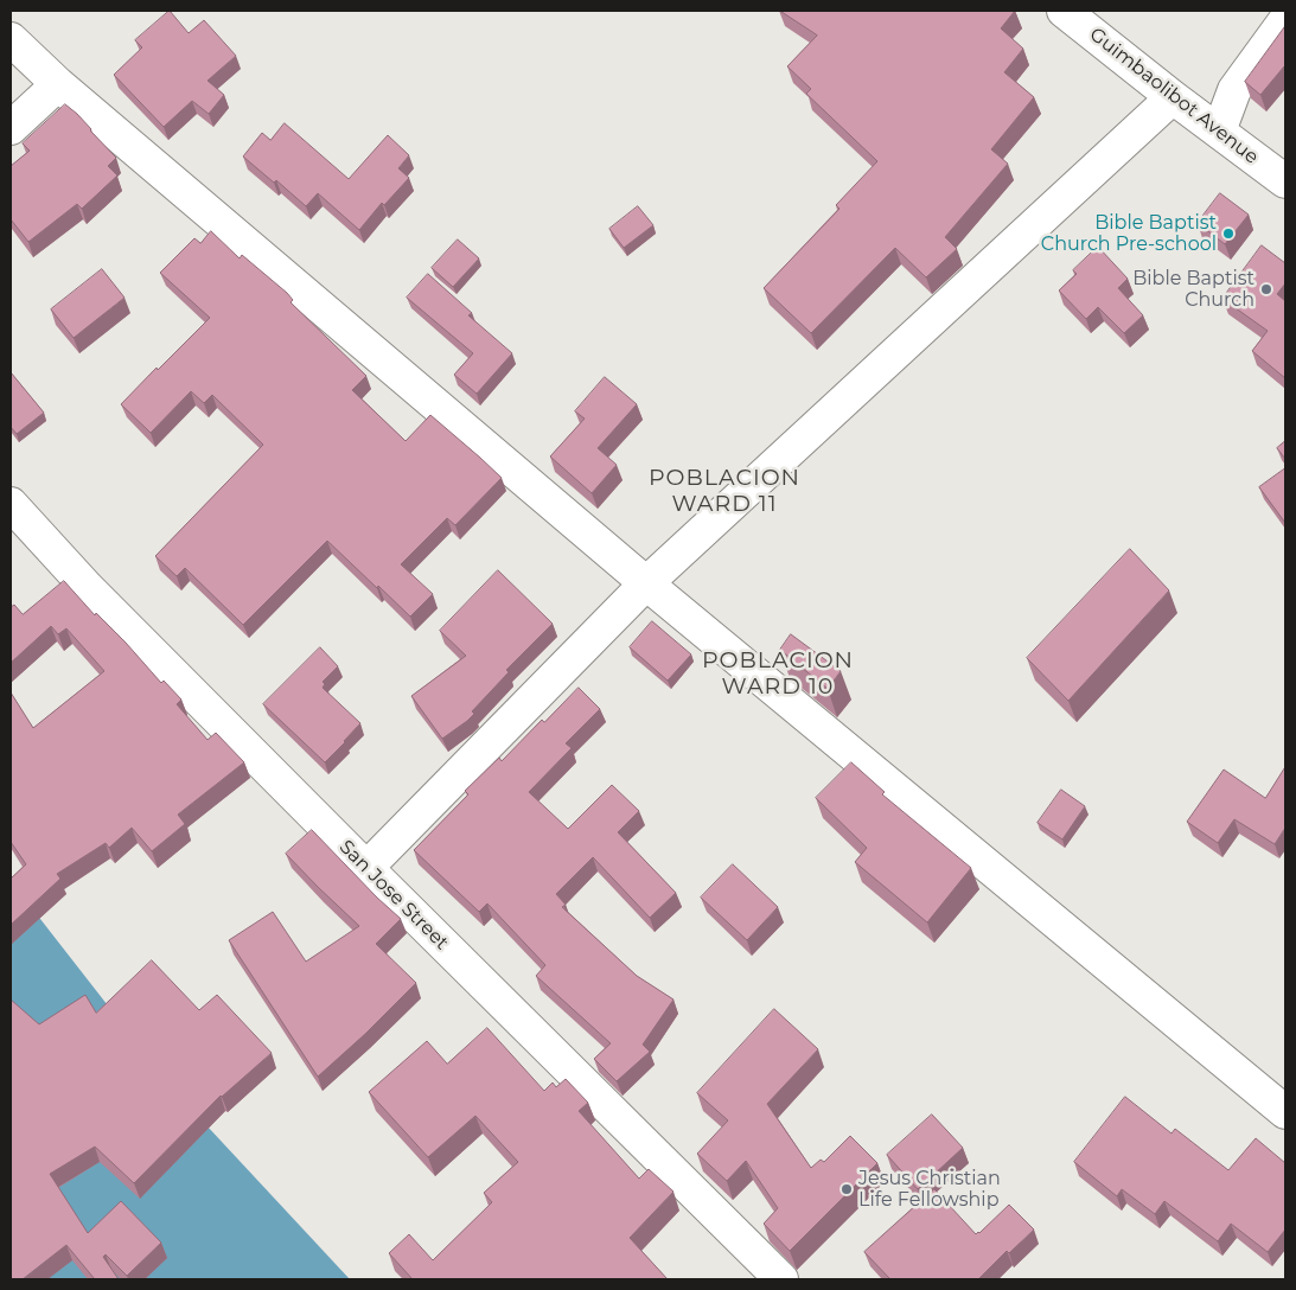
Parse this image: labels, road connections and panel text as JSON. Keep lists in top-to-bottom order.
{
  "streets": {
    "street": ["Guimbaolibot Avenue", "San Jose Street"]
  },
  "districts": ["POBLACION WARD 11", "POBLACION WARD 10"],
  "places": ["Bible Baptist Church Pre-school", "Bible Baptist Church", "Jesus Christian Life Fellowship"]
}
